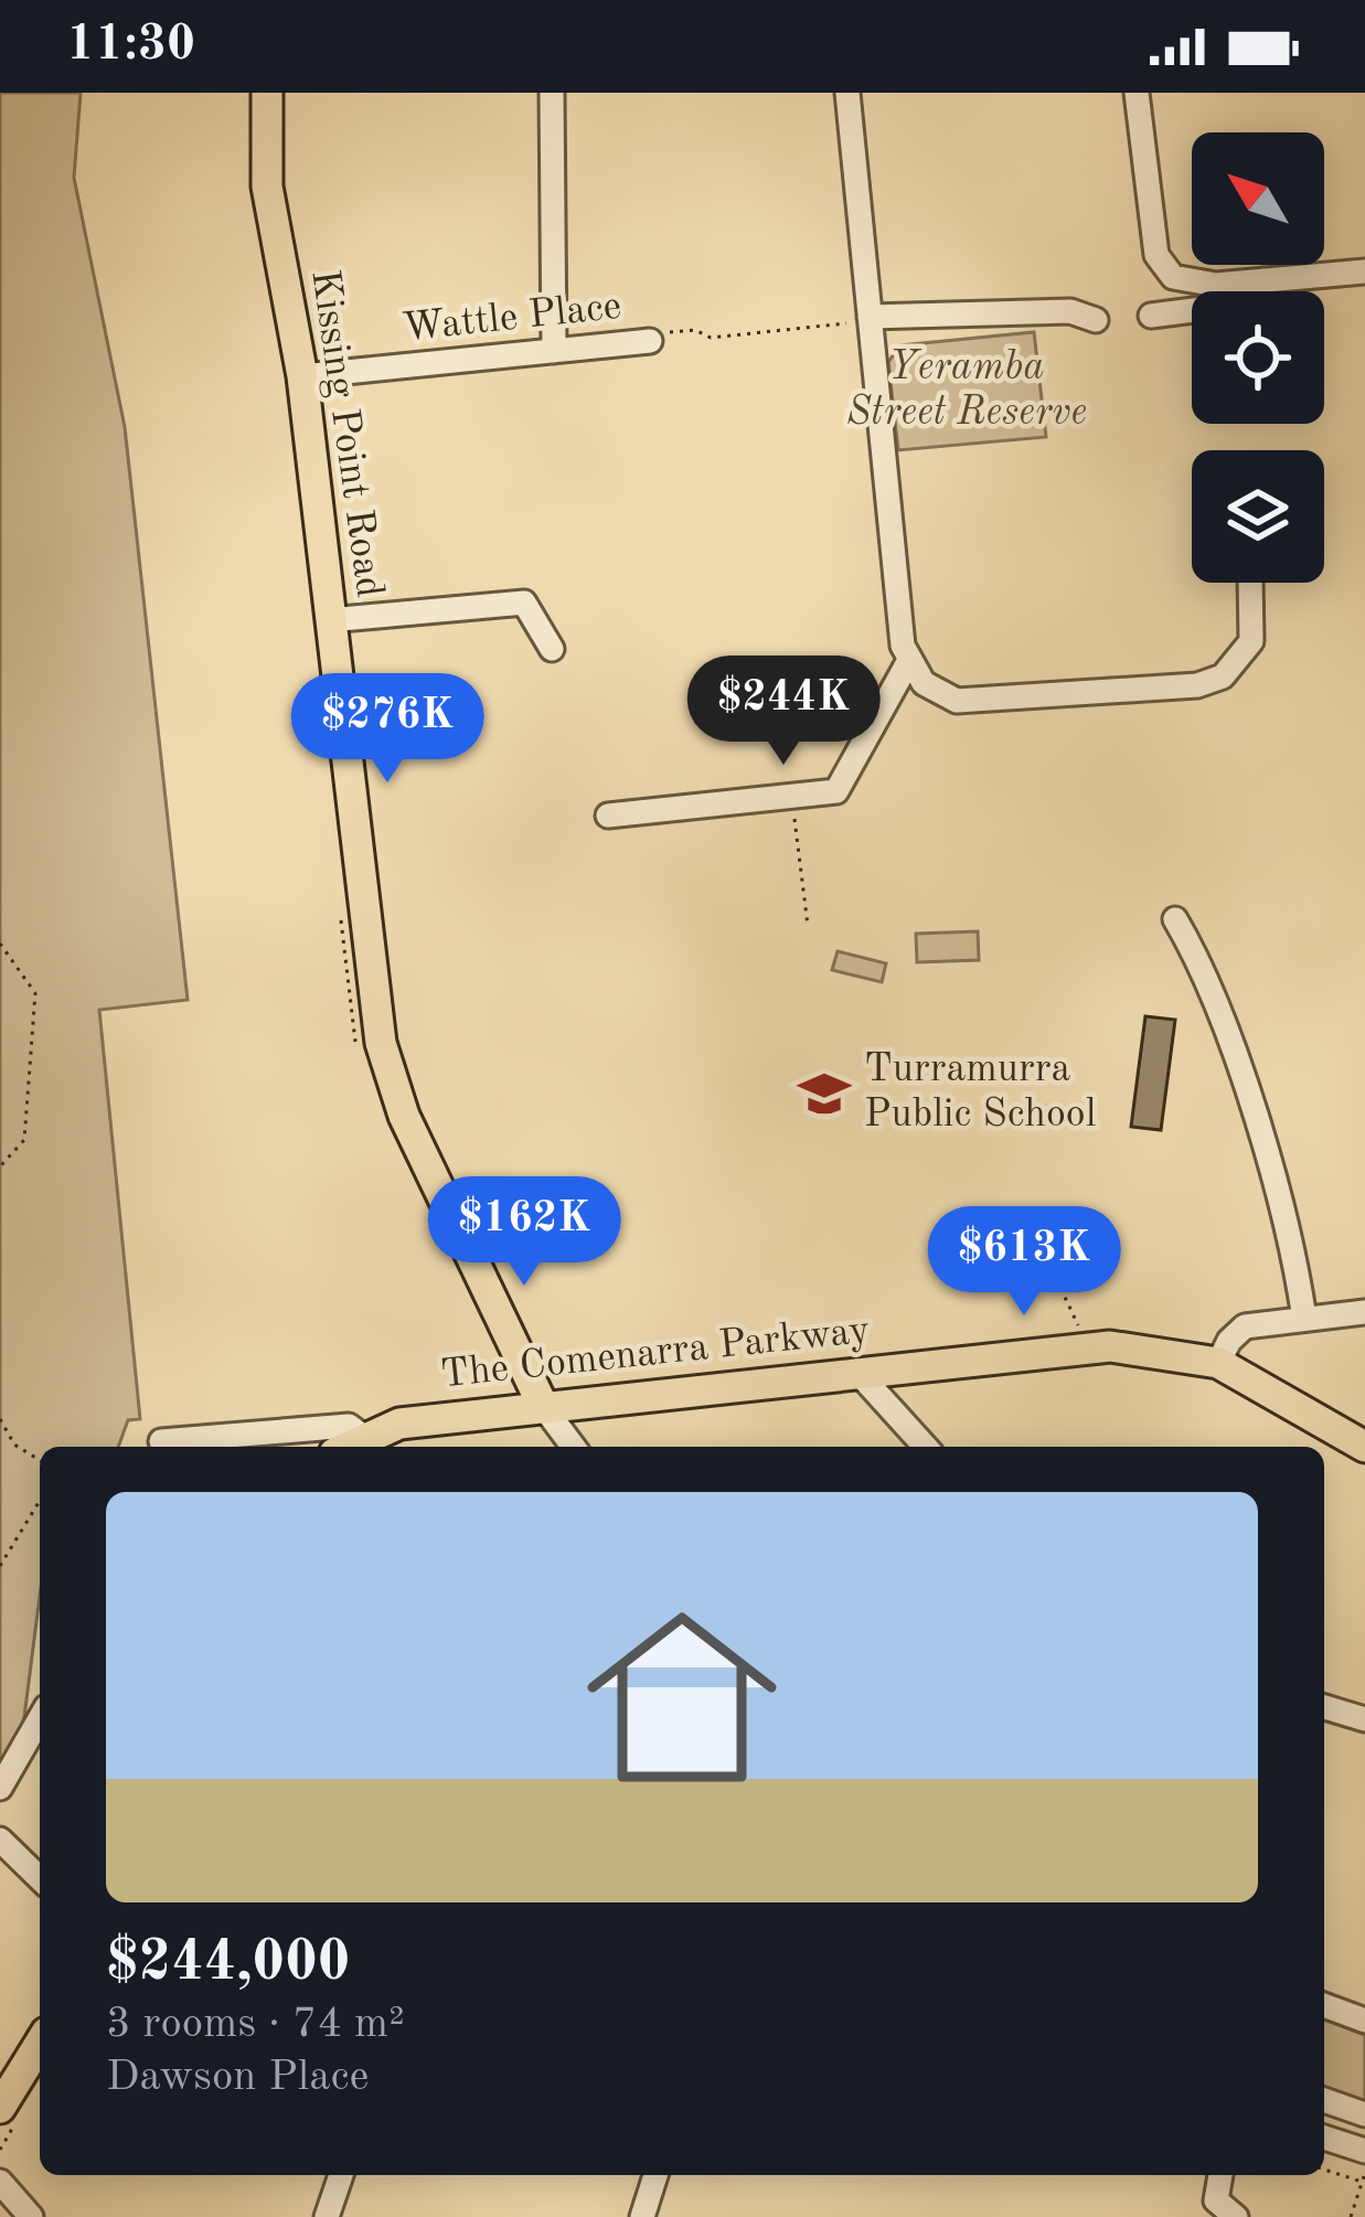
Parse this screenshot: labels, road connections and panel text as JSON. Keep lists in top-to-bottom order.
{
  "streets": {
    "main road": ["Kissing Point Road", "The Comenarra Parkway"],
    "street": ["Wattle Place"]
  },
  "crossings": [
    ["Wattle Place", "Kissing Point Road"],
    ["Kissing Point Road", "The Comenarra Parkway"]
  ],
  "parks": ["Yeramba Street Reserve"],
  "places": {
    "school or university": ["Turramurra Public School"]
  },
  "north": "top left",
  "page": {
    "status": "11:30",
    "price": [
      "$244K",
      "$276K",
      "$162K",
      "$613K"
    ],
    "list": [
      {
        "name": "$244,000",
        "note": "3 rooms · 74 m² · Dawson Place"
      }
    ]
  }
}
